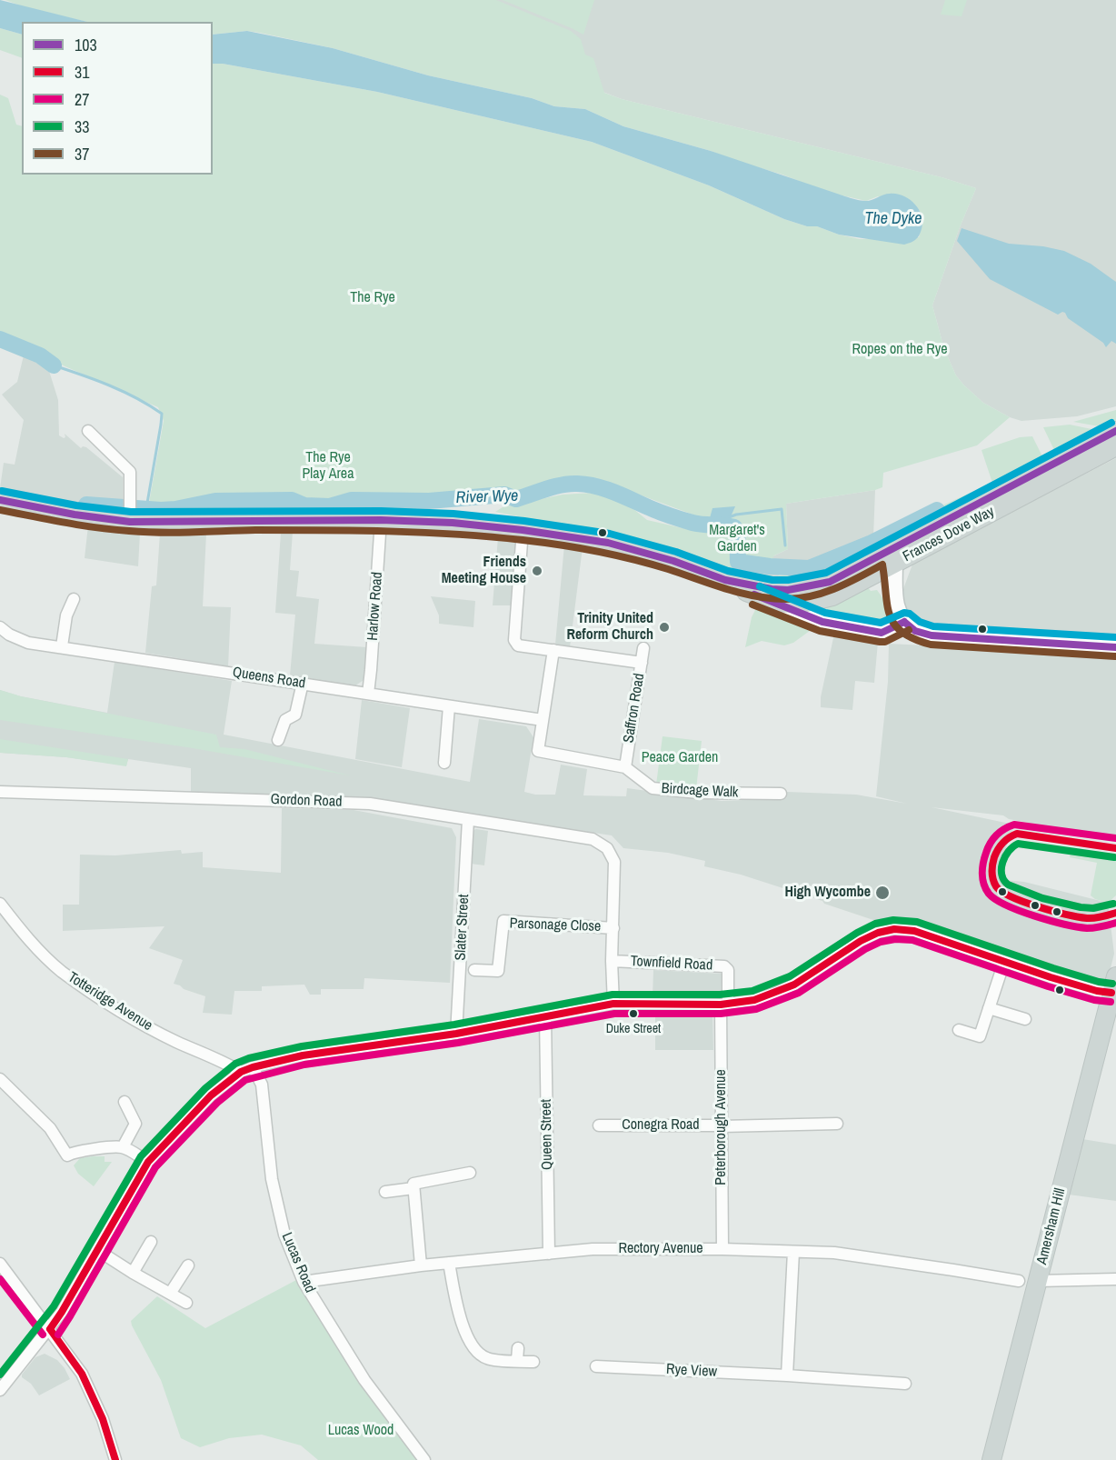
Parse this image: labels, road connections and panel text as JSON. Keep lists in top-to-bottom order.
{
  "streets": {
    "main road": ["Frances Dove Way", "Amersham Hill"],
    "street": [
      "Harlow Road",
      "Queens Road",
      "Saffron Road",
      "Birdcage Walk",
      "Gordon Road",
      "Parsonage Close",
      "Slater Street",
      "Townfield Road",
      "Totteridge Avenue",
      "Conegra Road",
      "Peterborough Avenue",
      "Queen Street",
      "Rectory Avenue",
      "Lucas Road",
      "Rye View"
    ]
  },
  "crossings": [
    ["Frances Dove Way", "Harlow Road"],
    ["Harlow Road", "Queens Road"],
    ["Saffron Road", "Birdcage Walk"],
    ["Gordon Road", "Parsonage Close"],
    ["Gordon Road", "Slater Street"],
    ["Townfield Road", "Peterborough Avenue"],
    ["Conegra Road", "Peterborough Avenue"],
    ["Peterborough Avenue", "Rectory Avenue"],
    ["Queen Street", "Rectory Avenue"],
    ["Rectory Avenue", "Lucas Road"]
  ],
  "water": ["The Dyke", "River Wye"],
  "parks": [
    "The Rye",
    "Ropes on the Rye",
    "The Rye Play Area",
    "Margaret's Garden",
    "Peace Garden",
    "Lucas Wood"
  ],
  "places": [
    "Friends Meeting House",
    "Trinity United Reform Church",
    "High Wycombe",
    "Duke Street"
  ],
  "lines": [
    "transit line 103",
    "transit line 37",
    "transit line 27",
    "transit line 31",
    "transit line 33"
  ],
  "legend": [
    "103",
    "31",
    "27",
    "33",
    "37"
  ]
}
